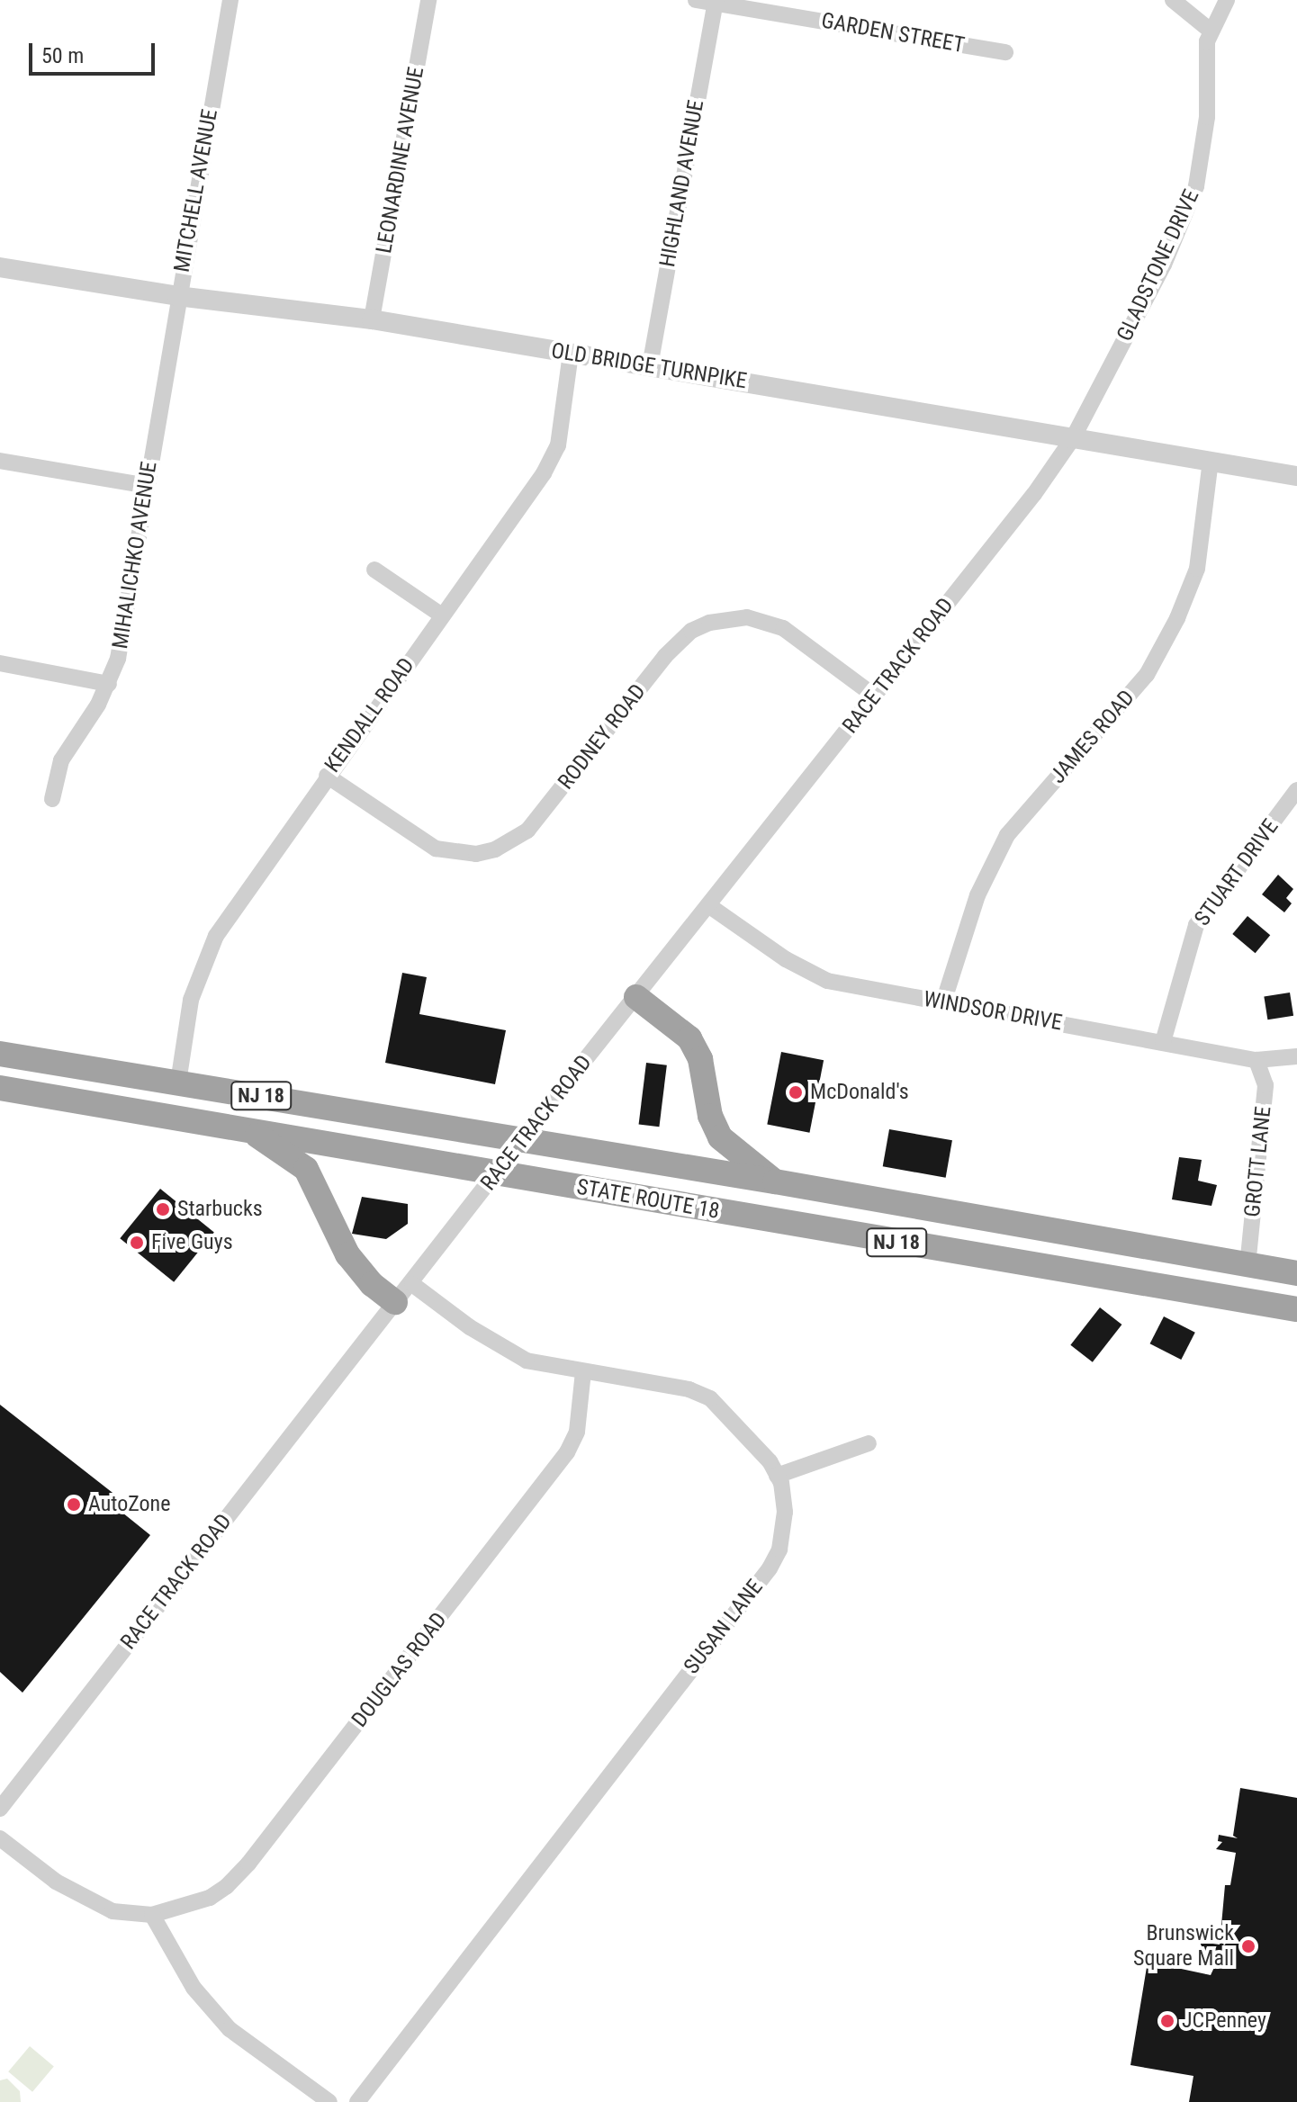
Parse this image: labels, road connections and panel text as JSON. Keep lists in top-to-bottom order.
{
  "streets": {
    "highway": ["NJ 18", "STATE ROUTE 18"],
    "street": [
      "GARDEN STREET",
      "LEONARDINE AVENUE",
      "HIGHLAND AVENUE",
      "MITCHELL AVENUE",
      "GLADSTONE DRIVE",
      "OLD BRIDGE TURNPIKE",
      "MIHALICHKO AVENUE",
      "RACE TRACK ROAD",
      "KENDALL ROAD",
      "RODNEY ROAD",
      "JAMES ROAD",
      "STUART DRIVE",
      "WINDSOR DRIVE",
      "GROTT LANE",
      "SUSAN LANE",
      "DOUGLAS ROAD"
    ]
  },
  "crossings": [
    ["GARDEN STREET", "HIGHLAND AVENUE"],
    ["LEONARDINE AVENUE", "OLD BRIDGE TURNPIKE"],
    ["HIGHLAND AVENUE", "OLD BRIDGE TURNPIKE"],
    ["MITCHELL AVENUE", "OLD BRIDGE TURNPIKE"],
    ["MITCHELL AVENUE", "MIHALICHKO AVENUE"],
    ["GLADSTONE DRIVE", "OLD BRIDGE TURNPIKE"],
    ["GLADSTONE DRIVE", "RACE TRACK ROAD"],
    ["OLD BRIDGE TURNPIKE", "MIHALICHKO AVENUE"],
    ["OLD BRIDGE TURNPIKE", "RACE TRACK ROAD"],
    ["OLD BRIDGE TURNPIKE", "KENDALL ROAD"],
    ["OLD BRIDGE TURNPIKE", "JAMES ROAD"],
    ["RACE TRACK ROAD", "RODNEY ROAD"],
    ["RACE TRACK ROAD", "WINDSOR DRIVE"],
    ["RACE TRACK ROAD", "STATE ROUTE 18"],
    ["RACE TRACK ROAD", "SUSAN LANE"],
    ["KENDALL ROAD", "RODNEY ROAD"],
    ["KENDALL ROAD", "STATE ROUTE 18"],
    ["JAMES ROAD", "WINDSOR DRIVE"],
    ["STUART DRIVE", "WINDSOR DRIVE"],
    ["WINDSOR DRIVE", "GROTT LANE"],
    ["GROTT LANE", "STATE ROUTE 18"],
    ["SUSAN LANE", "DOUGLAS ROAD"]
  ],
  "places": [
    "McDonald's",
    "Starbucks",
    "Five Guys",
    "AutoZone",
    "Brunswick Square Mall",
    "JCPenney"
  ],
  "scale_bar": "50 m"
}
